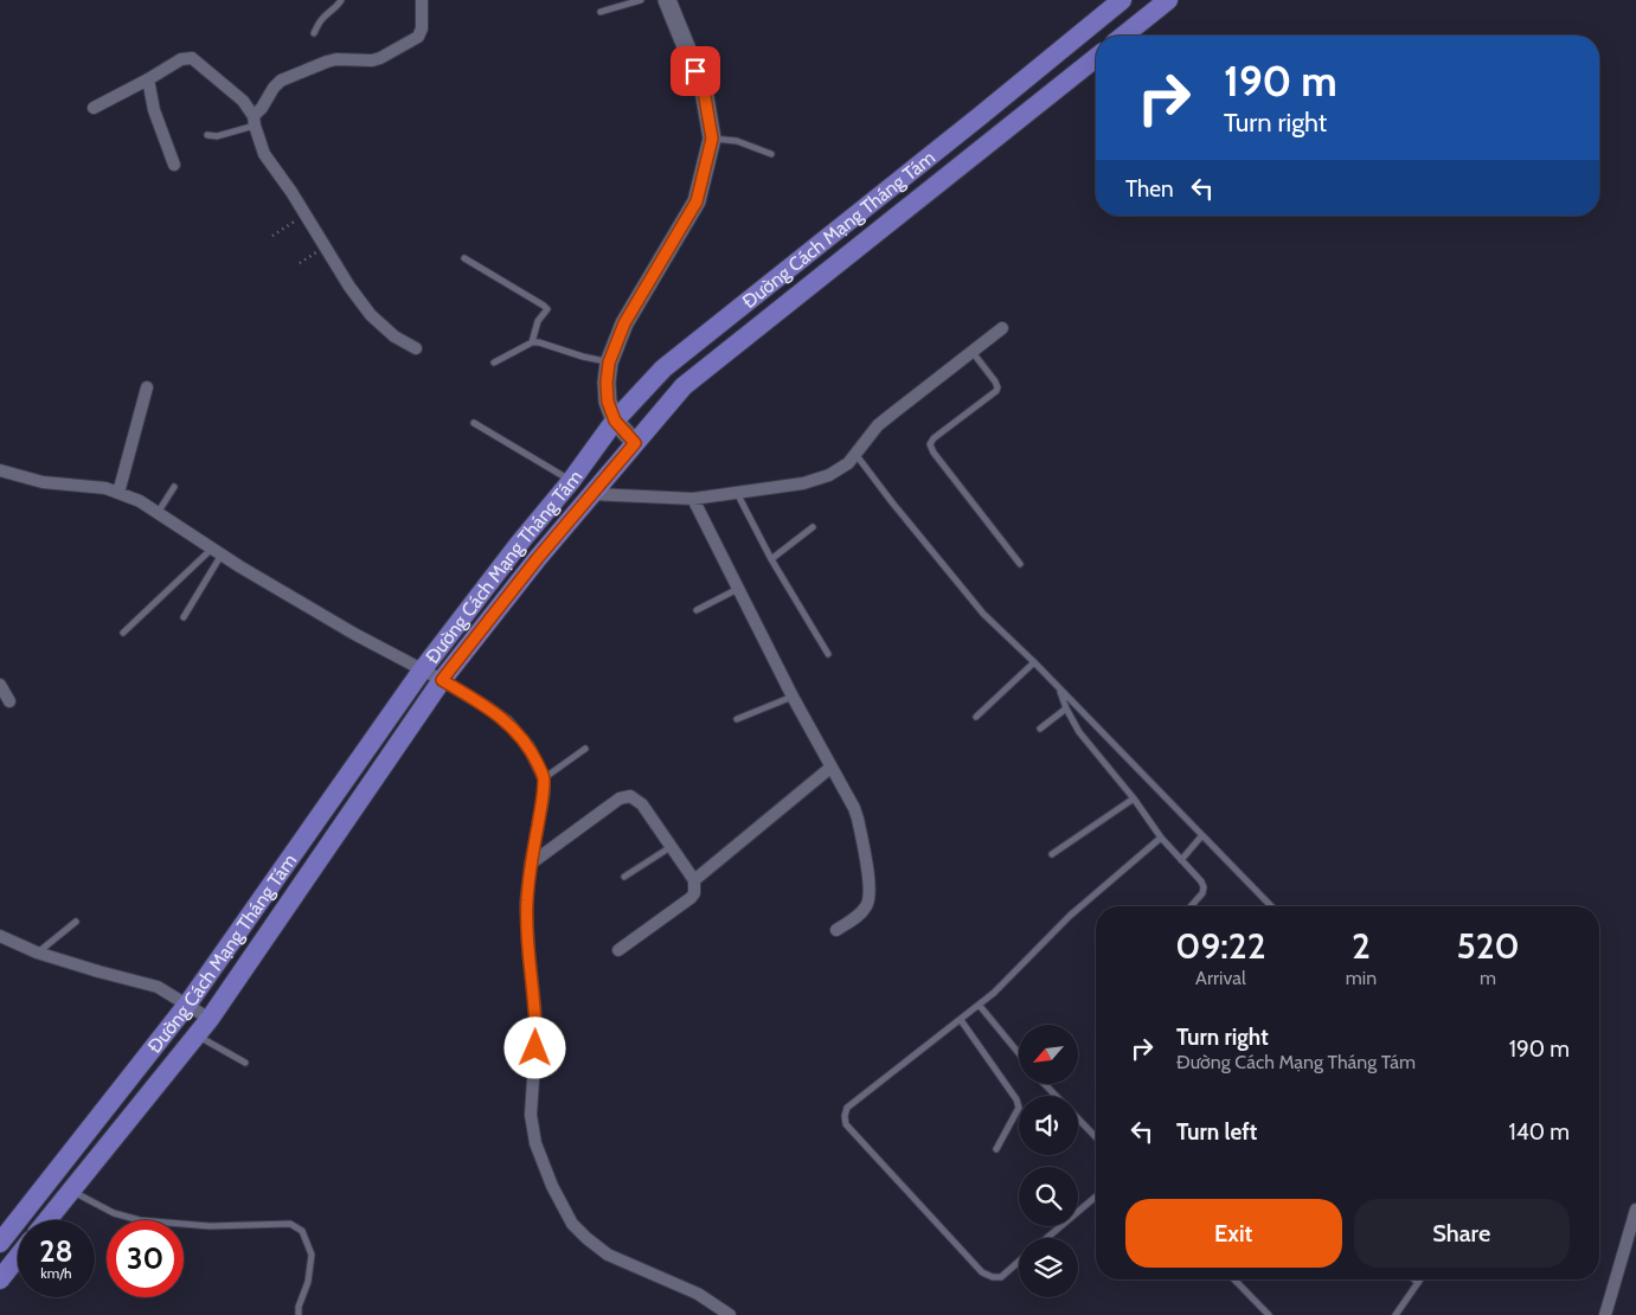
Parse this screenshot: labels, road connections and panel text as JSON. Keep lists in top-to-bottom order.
{
  "streets": {
    "main road": ["Đường Cách Mạng Tháng Tám"]
  },
  "north": "bottom left",
  "page": {
    "turn": ["190 m", "Turn right"],
    "then": "Then",
    "eta": [
      "09:22",
      "Arrival",
      "2",
      "min",
      "520",
      "m"
    ],
    "list": [
      {
        "name": "Turn right",
        "note": "Đường Cách Mạng Tháng Tám",
        "value": "190 m"
      },
      {
        "name": "Turn left",
        "value": "140 m"
      }
    ],
    "buttons": ["Exit", "Share"],
    "speed": "28 km/h",
    "limit": "30"
  }
}
